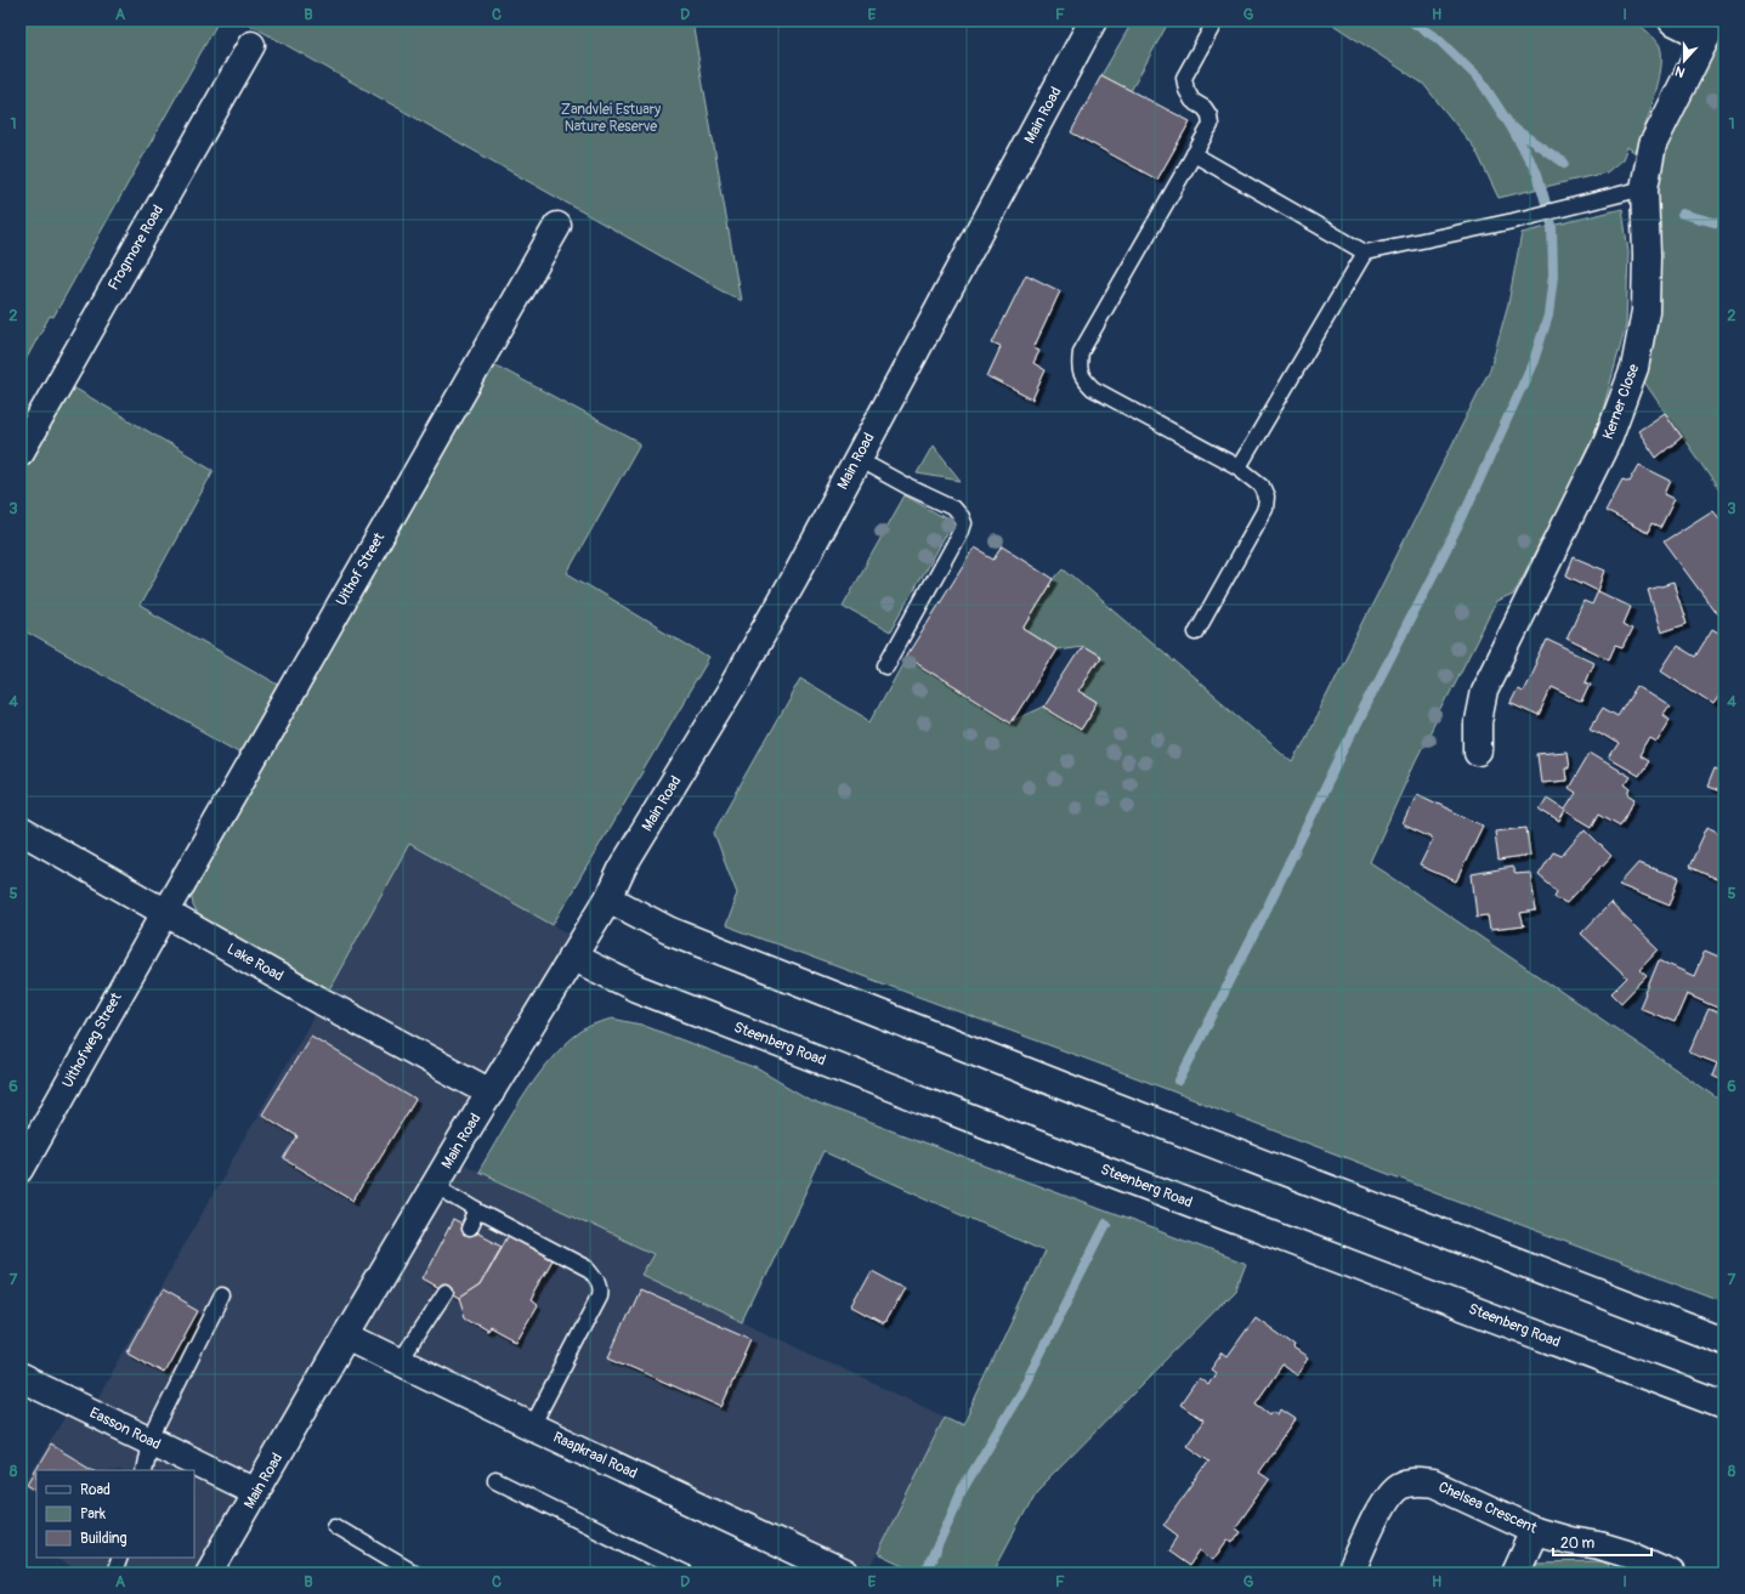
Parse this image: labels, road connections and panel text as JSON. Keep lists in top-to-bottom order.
{
  "streets": {
    "main road": [
      "Main Road",
      "Frogmore Road",
      "Kerner Close",
      "Uithof Street",
      "Lake Road",
      "Uithofweg Street",
      "Steenberg Road",
      "Easson Road",
      "Raapkraal Road",
      "Chelsea Crescent"
    ]
  },
  "crossings": [
    ["Main Road", "Lake Road"],
    ["Main Road", "Steenberg Road"],
    ["Main Road", "Easson Road"],
    ["Main Road", "Raapkraal Road"],
    ["Uithof Street", "Lake Road"],
    ["Uithof Street", "Uithofweg Street"],
    ["Lake Road", "Uithofweg Street"]
  ],
  "parks": ["Zandvlei Estuary Nature Reserve"],
  "legend": ["Road", "Park", "Building"],
  "scale_bar": "20 m",
  "north": "bottom",
  "grid": {
    "columns": [
      "A",
      "B",
      "C",
      "D",
      "E",
      "F",
      "G",
      "H",
      "I"
    ],
    "rows": [
      "1",
      "2",
      "3",
      "4",
      "5",
      "6",
      "7",
      "8"
    ]
  }
}
